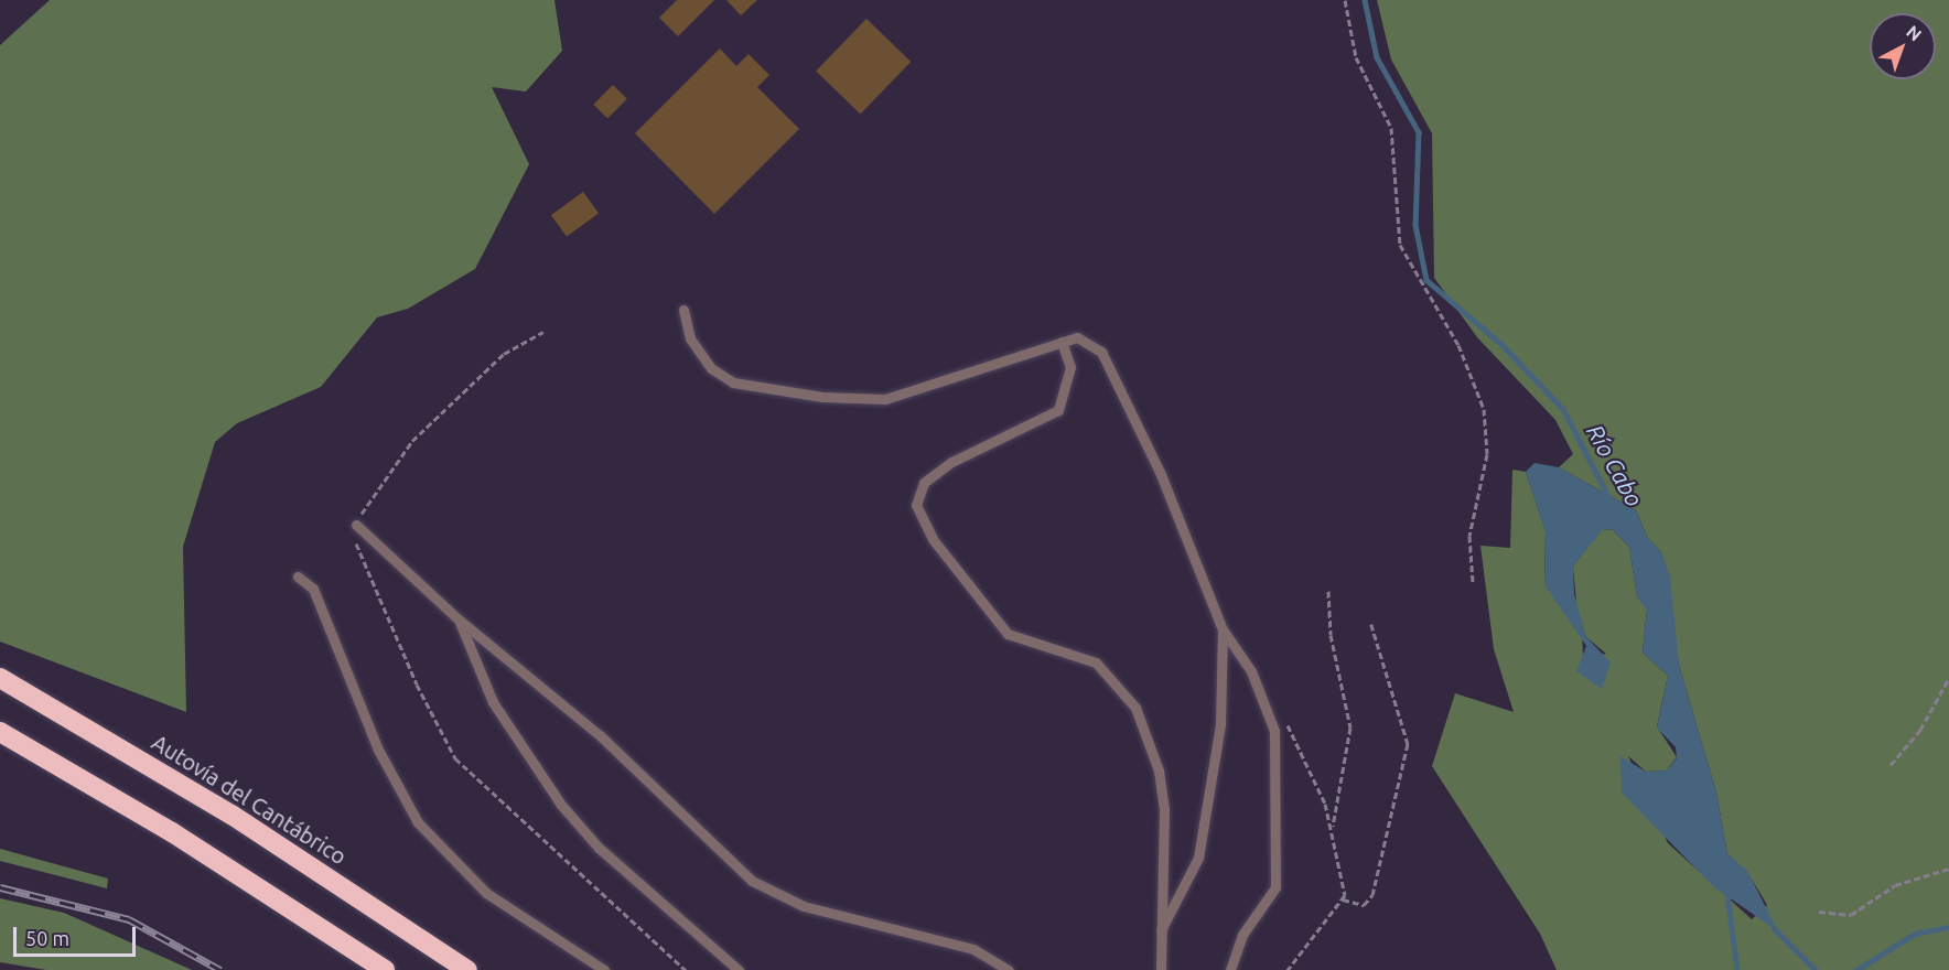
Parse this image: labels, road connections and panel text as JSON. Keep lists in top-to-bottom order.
{
  "streets": {
    "highway": ["Autovía del Cantábrico"]
  },
  "water": ["Río Cabo"],
  "scale_bar": "50 m",
  "north": "top right"
}
